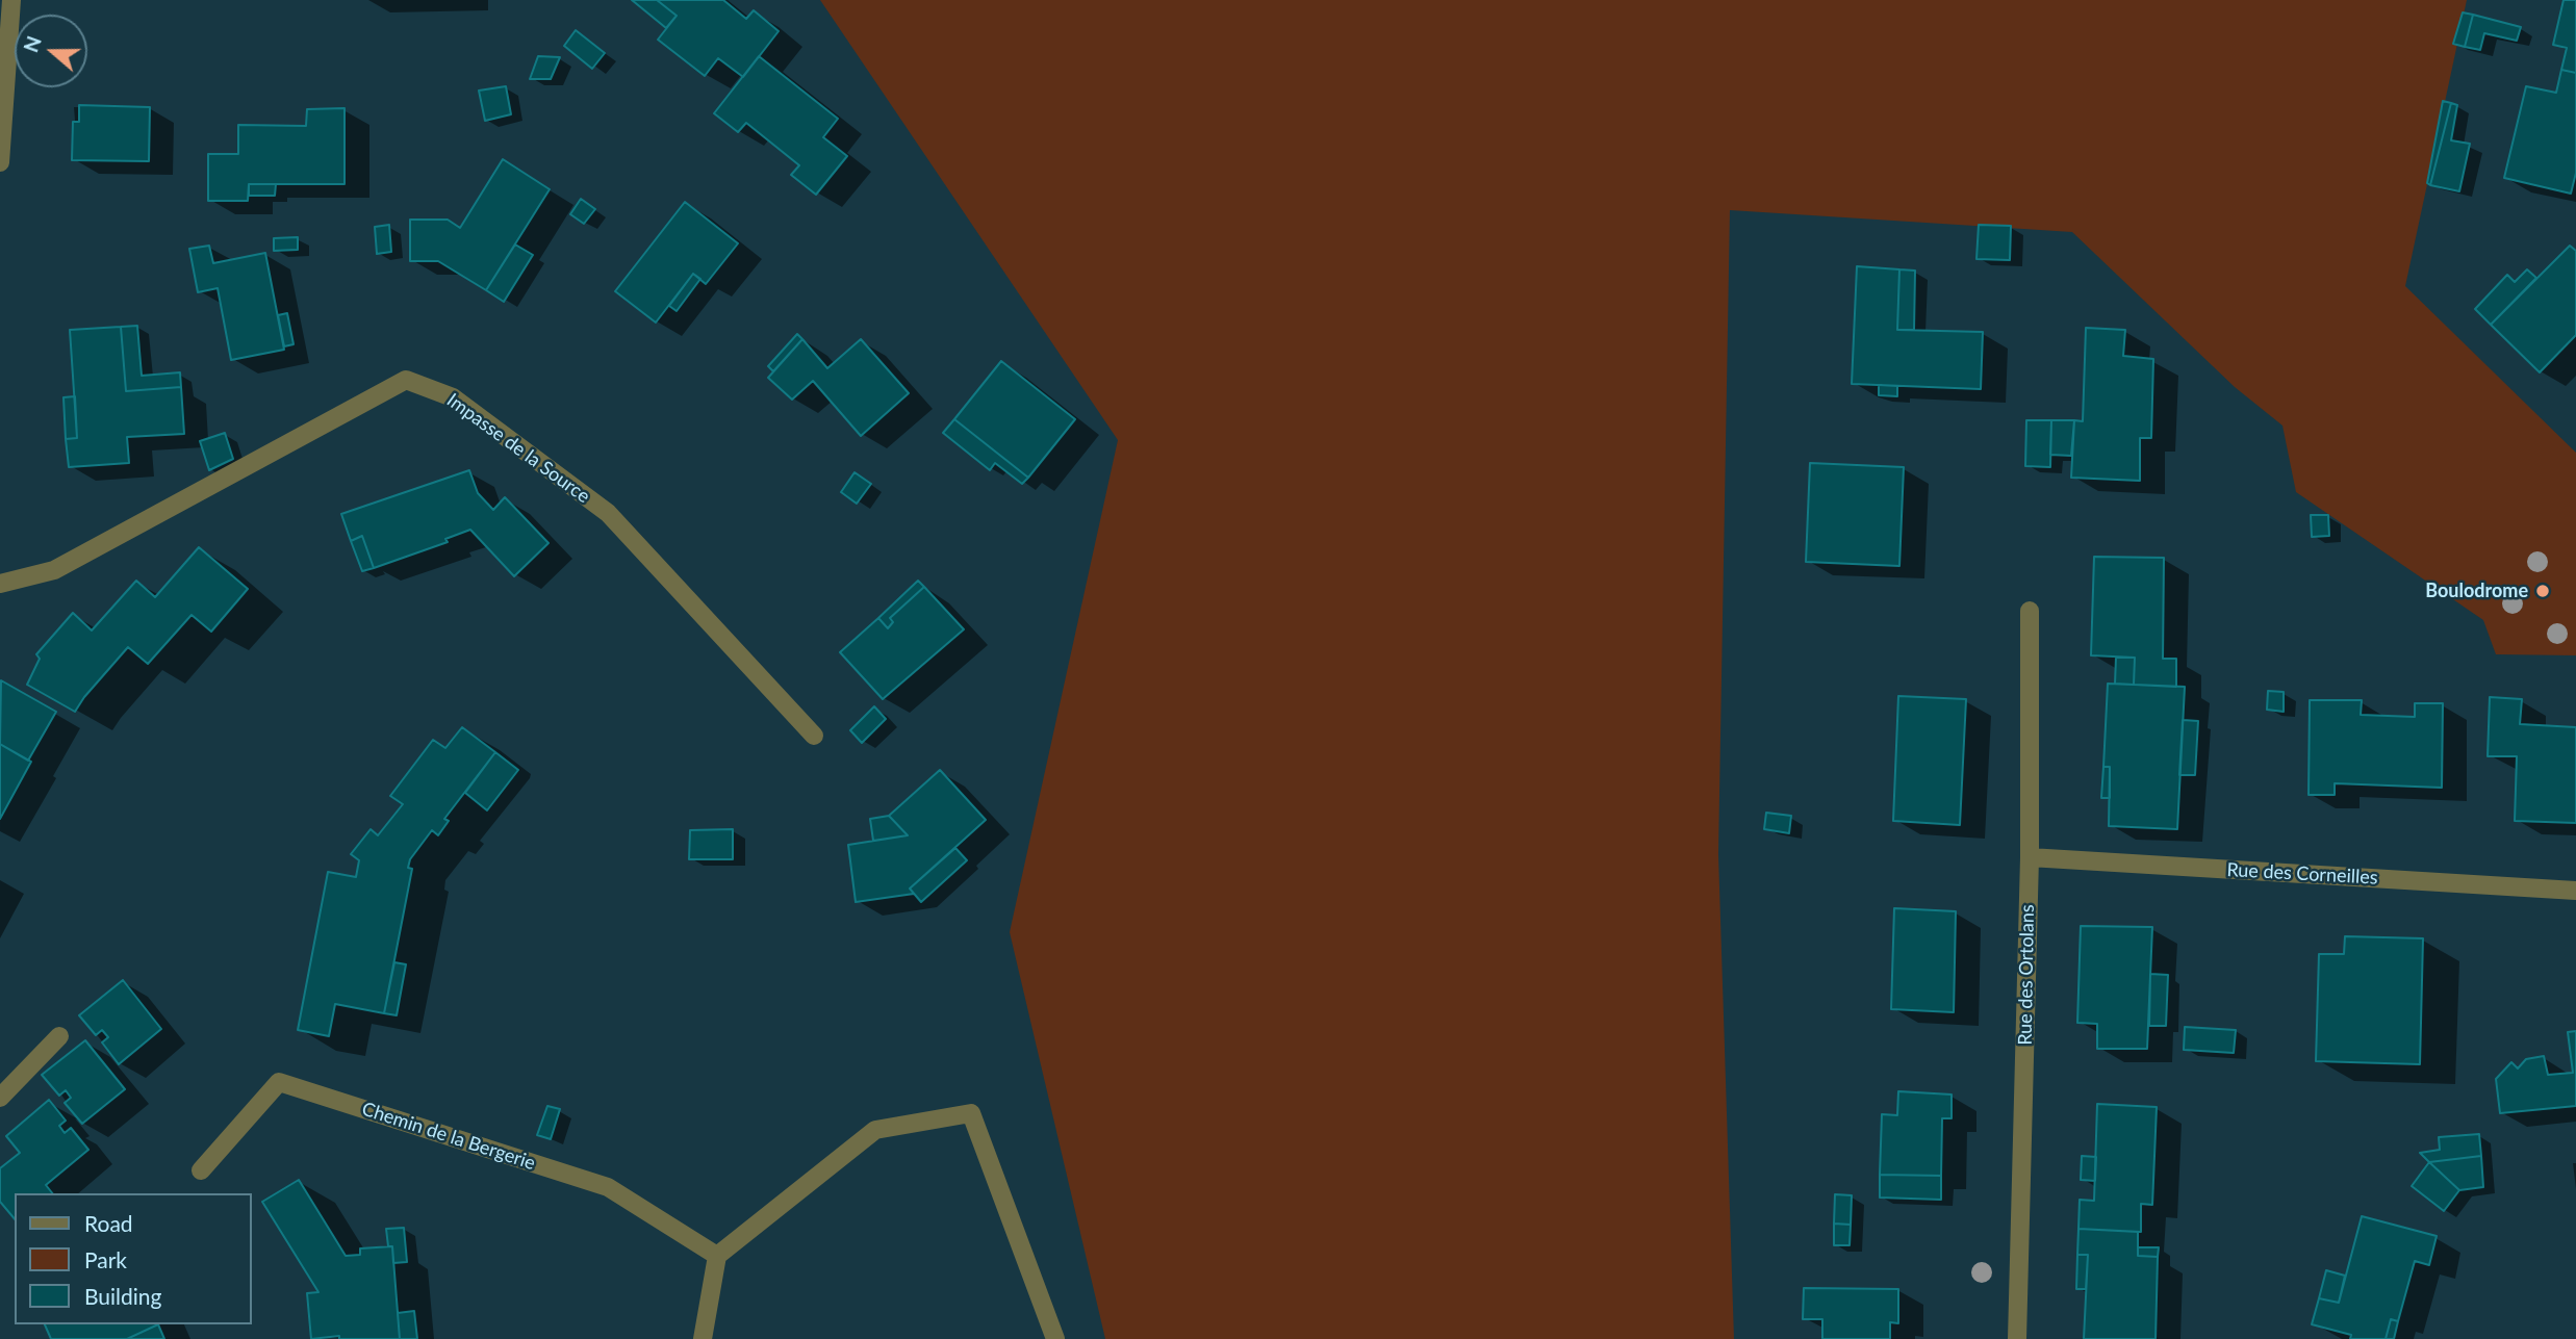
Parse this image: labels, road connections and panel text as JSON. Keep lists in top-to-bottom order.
{
  "streets": {
    "street": [
      "Impasse de la Source",
      "Rue des Corneilles",
      "Rue des Ortolans",
      "Chemin de la Bergerie"
    ]
  },
  "crossings": [
    ["Rue des Corneilles", "Rue des Ortolans"]
  ],
  "places": ["Boulodrome"],
  "legend": ["Road", "Park", "Building"],
  "north": "left"
}
